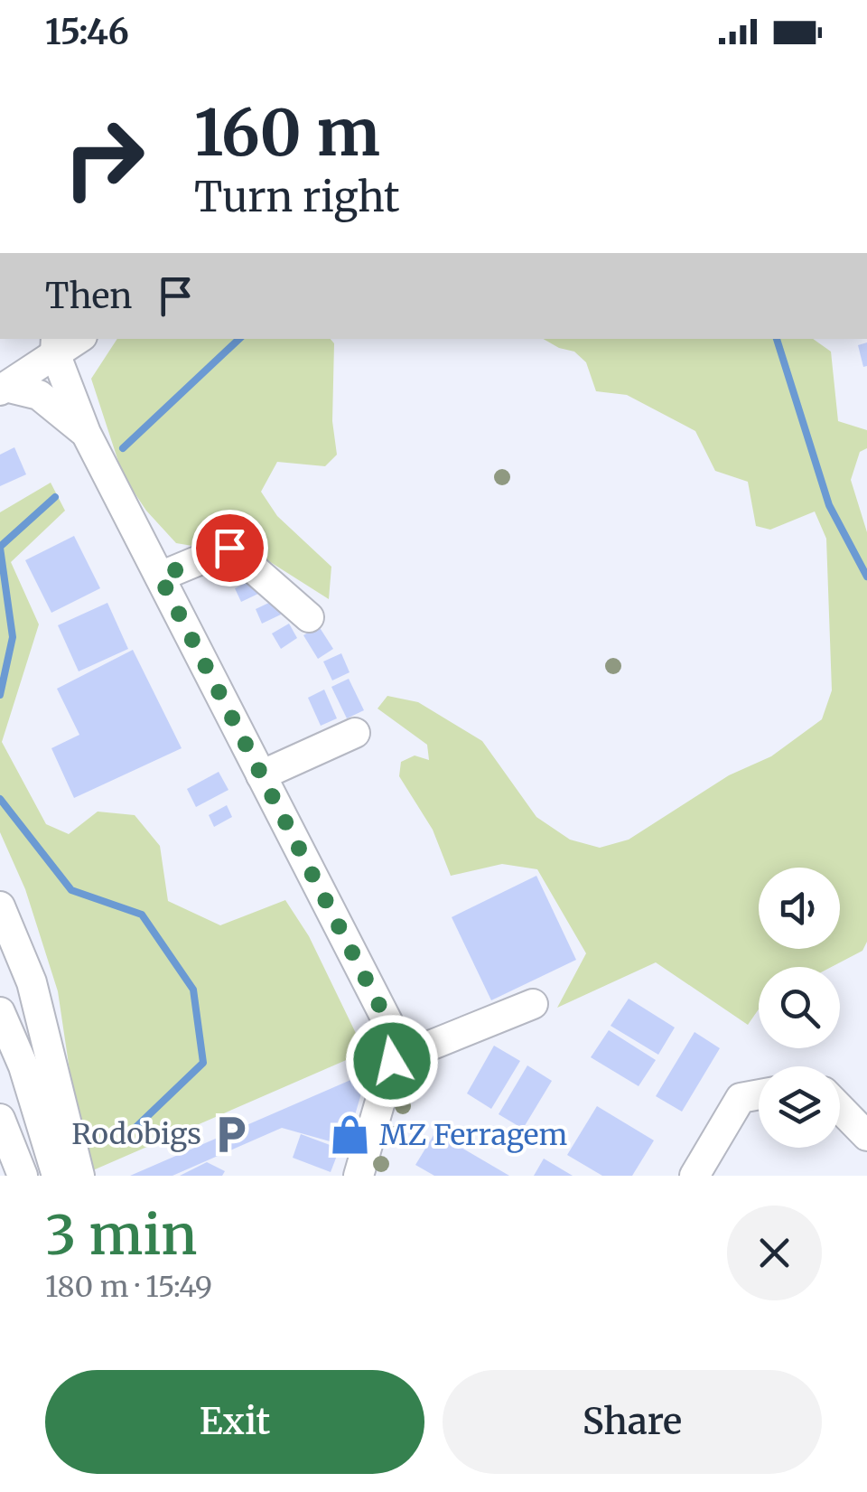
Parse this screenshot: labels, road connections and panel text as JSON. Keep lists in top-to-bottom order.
{
  "places": {
    "parking": ["Rodobigs"],
    "shop": ["MZ Ferragem"]
  },
  "page": {
    "status": "15:46",
    "turn": ["160 m", "Turn right"],
    "then": "Then",
    "heading": ["3 min", "180 m · 15:49"],
    "buttons": ["Exit", "Share"]
  }
}
